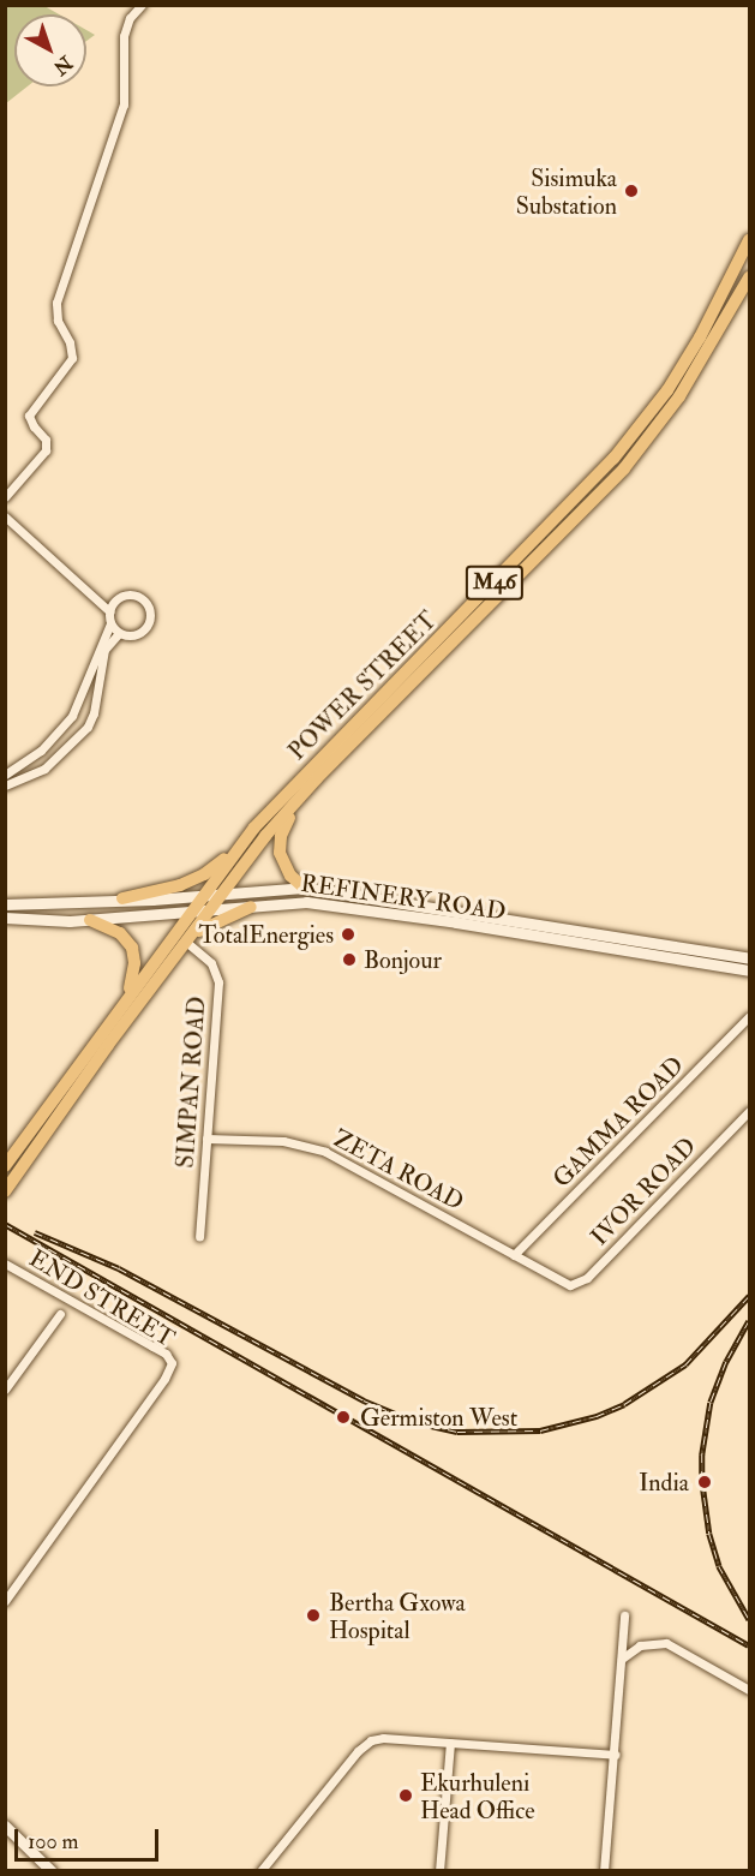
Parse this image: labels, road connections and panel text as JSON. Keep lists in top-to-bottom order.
{
  "streets": {
    "main road": ["M46", "POWER STREET", "REFINERY ROAD"],
    "street": [
      "SIMPAN ROAD",
      "GAMMA ROAD",
      "ZETA ROAD",
      "IVOR ROAD",
      "END STREET"
    ]
  },
  "crossings": [
    ["POWER STREET", "REFINERY ROAD"],
    ["POWER STREET", "SIMPAN ROAD"],
    ["SIMPAN ROAD", "ZETA ROAD"],
    ["GAMMA ROAD", "ZETA ROAD"],
    ["ZETA ROAD", "IVOR ROAD"]
  ],
  "places": [
    "Sisimuka Substation",
    "TotalEnergies",
    "Bonjour",
    "Germiston West",
    "India",
    "Bertha Gxowa Hospital",
    "Ekurhuleni Head Office"
  ],
  "scale_bar": "100 m",
  "north": "bottom right"
}
